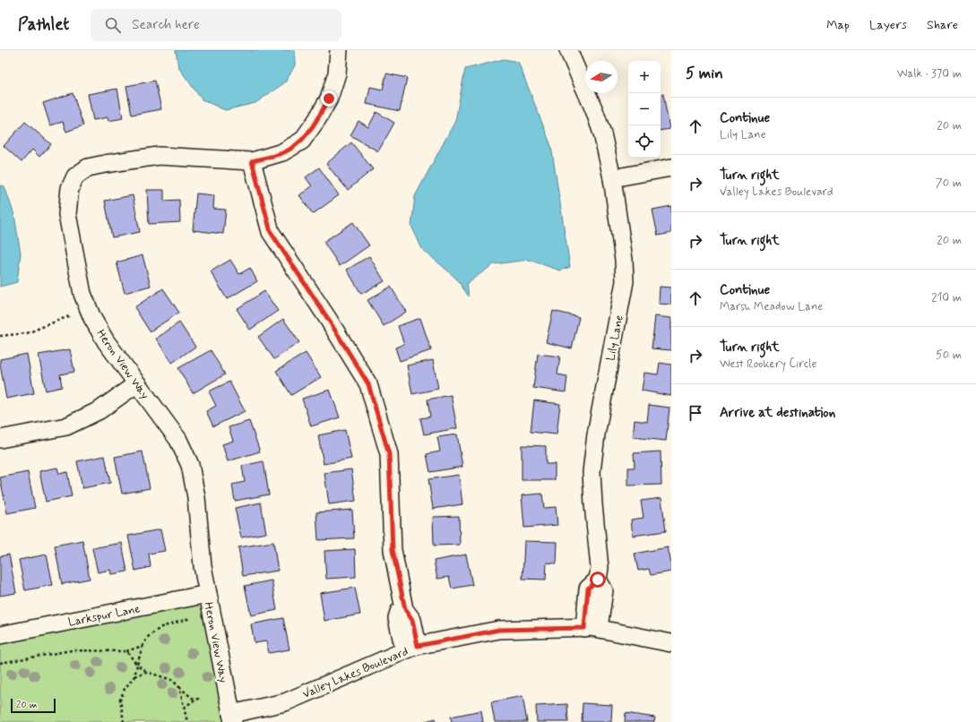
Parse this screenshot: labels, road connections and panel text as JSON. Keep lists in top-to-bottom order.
{
  "streets": {
    "street": [
      "Lily Lane",
      "Heron View Way",
      "Larkspur Lane",
      "Valley Lakes Boulevard"
    ]
  },
  "crossings": [
    ["Lily Lane", "Valley Lakes Boulevard"],
    ["Heron View Way", "Larkspur Lane"],
    ["Heron View Way", "Valley Lakes Boulevard"]
  ],
  "scale_bar": "20 m",
  "north": "left",
  "page": {
    "header": "Pathlet",
    "search": "Search here",
    "nav": ["Map", "Layers", "Share"],
    "heading": ["5 min", "Walk · 370 m"],
    "map_buttons": ["+", "−"],
    "list": [
      ["Continue", "Lily Lane", "20 m"],
      ["Turn right", "Valley Lakes Boulevard", "70 m"],
      ["Turn right", "20 m"],
      ["Continue", "Marsh Meadow Lane", "210 m"],
      ["Turn right", "West Rookery Circle", "50 m"],
      "Arrive at destination"
    ],
    "scale": "20 m"
  }
}
